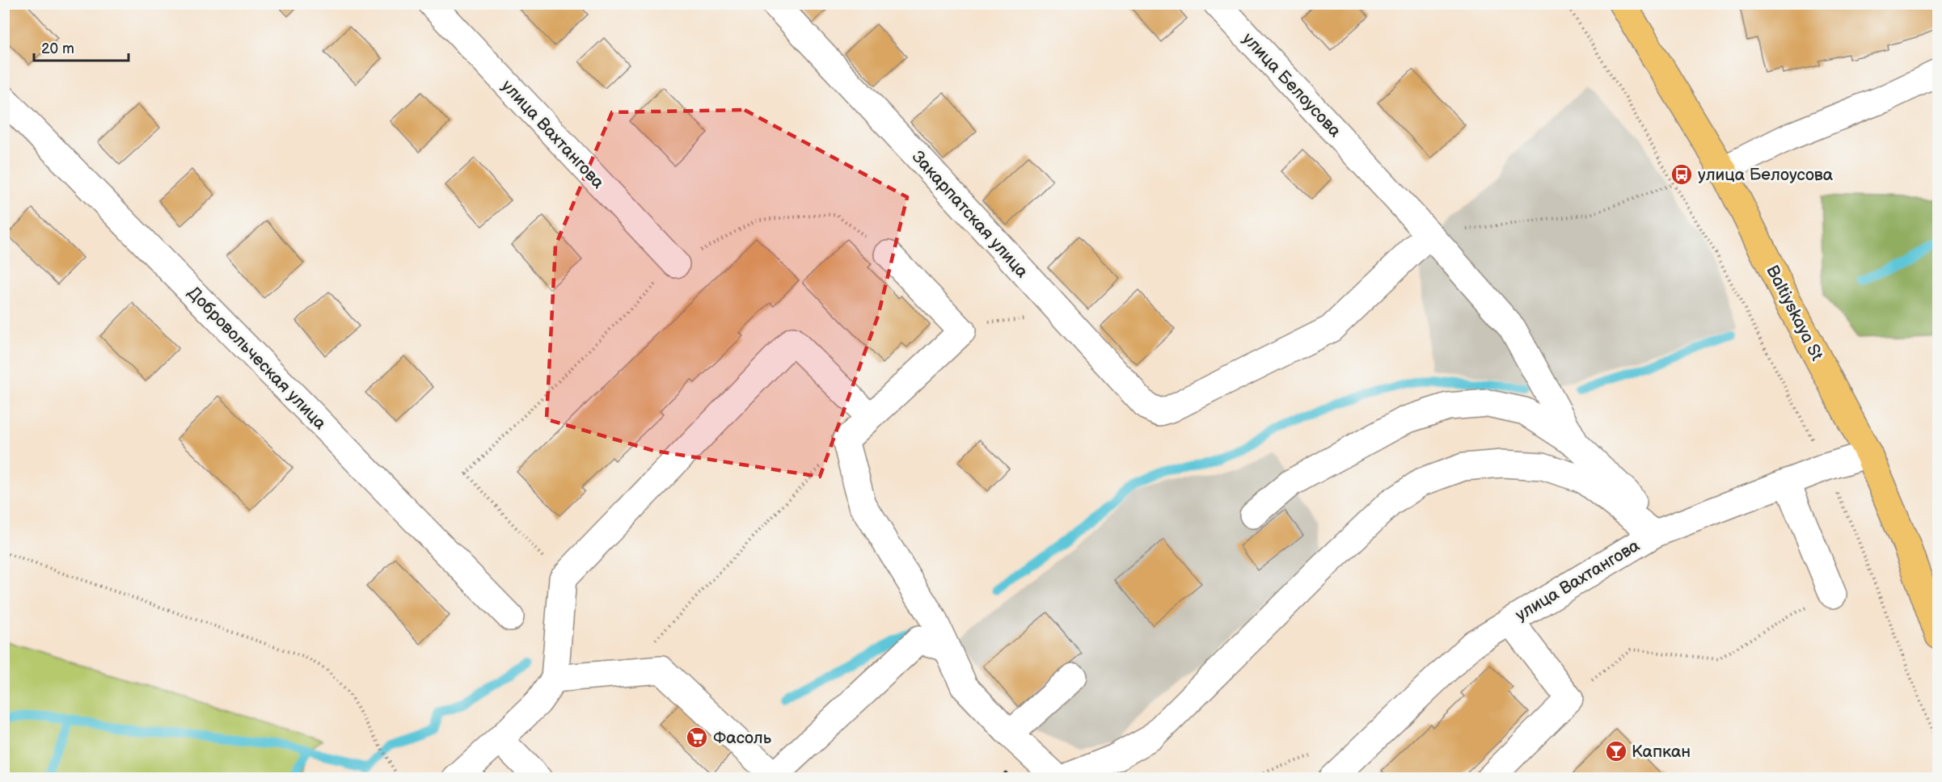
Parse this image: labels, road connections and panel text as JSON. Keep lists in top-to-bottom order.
{
  "streets": {
    "main road": ["Baltiyskaya St"],
    "street": [
      "улица Белоусова",
      "улица Вахтангова",
      "Закарпатская улица",
      "Добровольческая улица"
    ]
  },
  "crossings": [
    ["улица Белоусова", "Закарпатская улица"],
    ["улица Вахтангова", "Baltiyskaya St"]
  ],
  "places": {
    "bus stop": ["улица Белоусова"],
    "supermarket": ["Фасоль"],
    "bar": ["Капкан"]
  },
  "scale_bar": "20 m"
}
